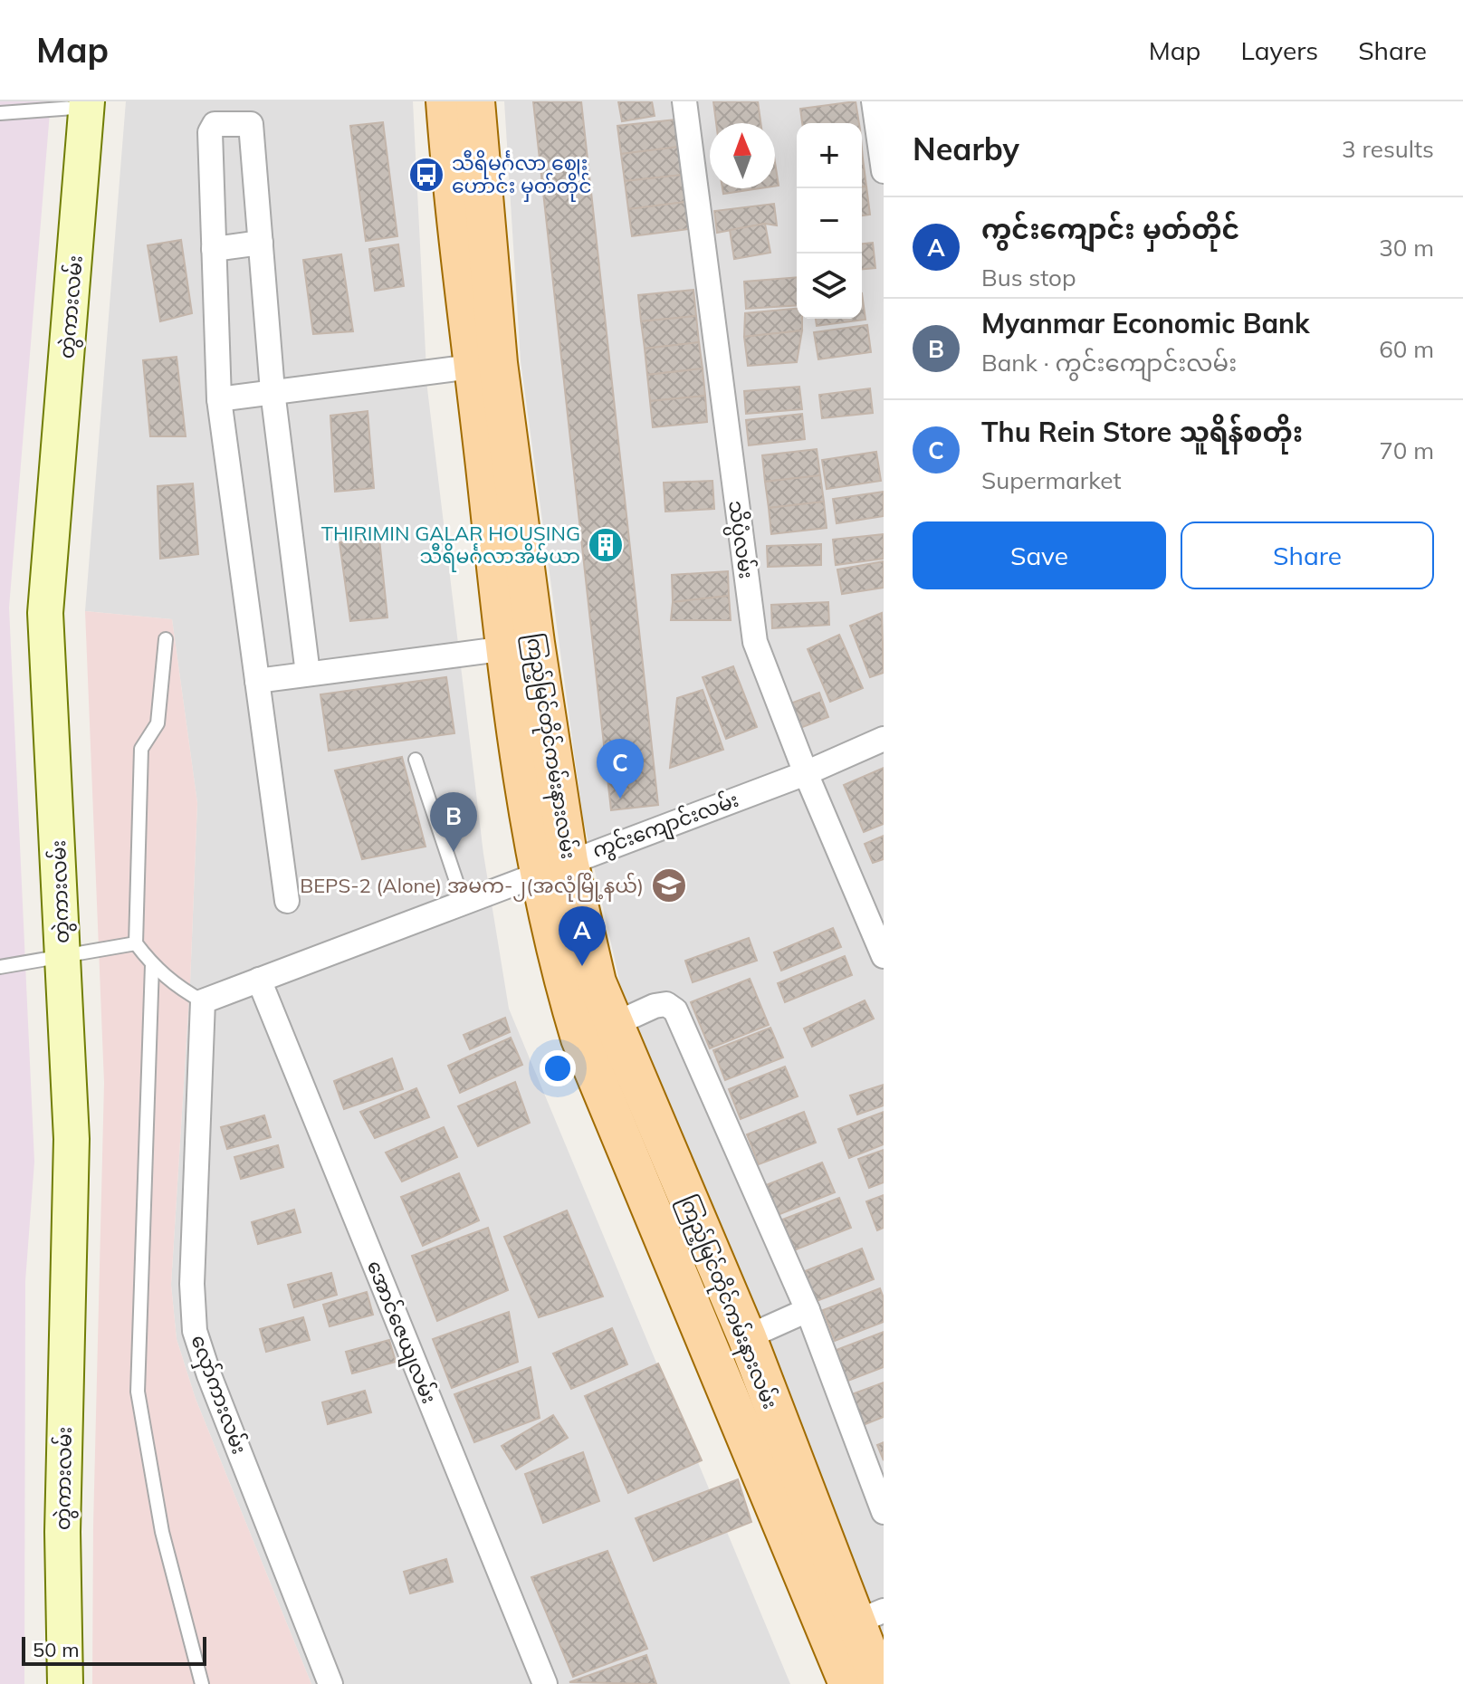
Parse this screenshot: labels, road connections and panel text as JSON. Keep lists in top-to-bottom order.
{
  "streets": {
    "main road": ["တွဲကားလမ်း", "ကြည့်မြင်တိုင်ကမ်းနားလမ်း"],
    "street": [
      "သိပ္ပံလမ်း",
      "ကွင်းကျောင်းလမ်း",
      "အောင်ဇေယျလမ်း",
      "လှော်ကားလမ်း"
    ]
  },
  "crossings": [
    ["သိပ္ပံလမ်း", "ကွင်းကျောင်းလမ်း"],
    ["ကြည့်မြင်တိုင်ကမ်းနားလမ်း", "ကွင်းကျောင်းလမ်း"],
    ["ကွင်းကျောင်းလမ်း", "အောင်ဇေယျလမ်း"],
    ["ကွင်းကျောင်းလမ်း", "လှော်ကားလမ်း"]
  ],
  "places": {
    "bus stop": ["သီရိမင်္ဂလာ ဈေး ဟောင်း မှတ်တိုင်"],
    "building": ["THIRIMIN GALAR HOUSING သီရိမင်္ဂလာအိမ်ယာ"],
    "school or university": ["BEPS-2 (Alone) အမက-၂(အလုံမြို့နယ်)"]
  },
  "scale_bar": "50 m",
  "north": "top",
  "page": {
    "header": "Map",
    "nav": ["Map", "Layers", "Share"],
    "heading": ["Nearby", "3 results"],
    "map_buttons": ["+", "−"],
    "list": [
      {
        "mark": "A",
        "name": "ကွင်းကျောင်း မှတ်တိုင်",
        "note": "Bus stop",
        "value": "30 m"
      },
      {
        "mark": "B",
        "name": "Myanmar Economic Bank",
        "note": "Bank · ကွင်းကျောင်းလမ်း",
        "value": "60 m"
      },
      {
        "mark": "C",
        "name": "Thu Rein Store သူရိန်စတိုး",
        "note": "Supermarket",
        "value": "70 m"
      }
    ],
    "buttons": ["Save", "Share"],
    "pins": ["C", "B", "A"],
    "scale": "50 m"
  }
}
